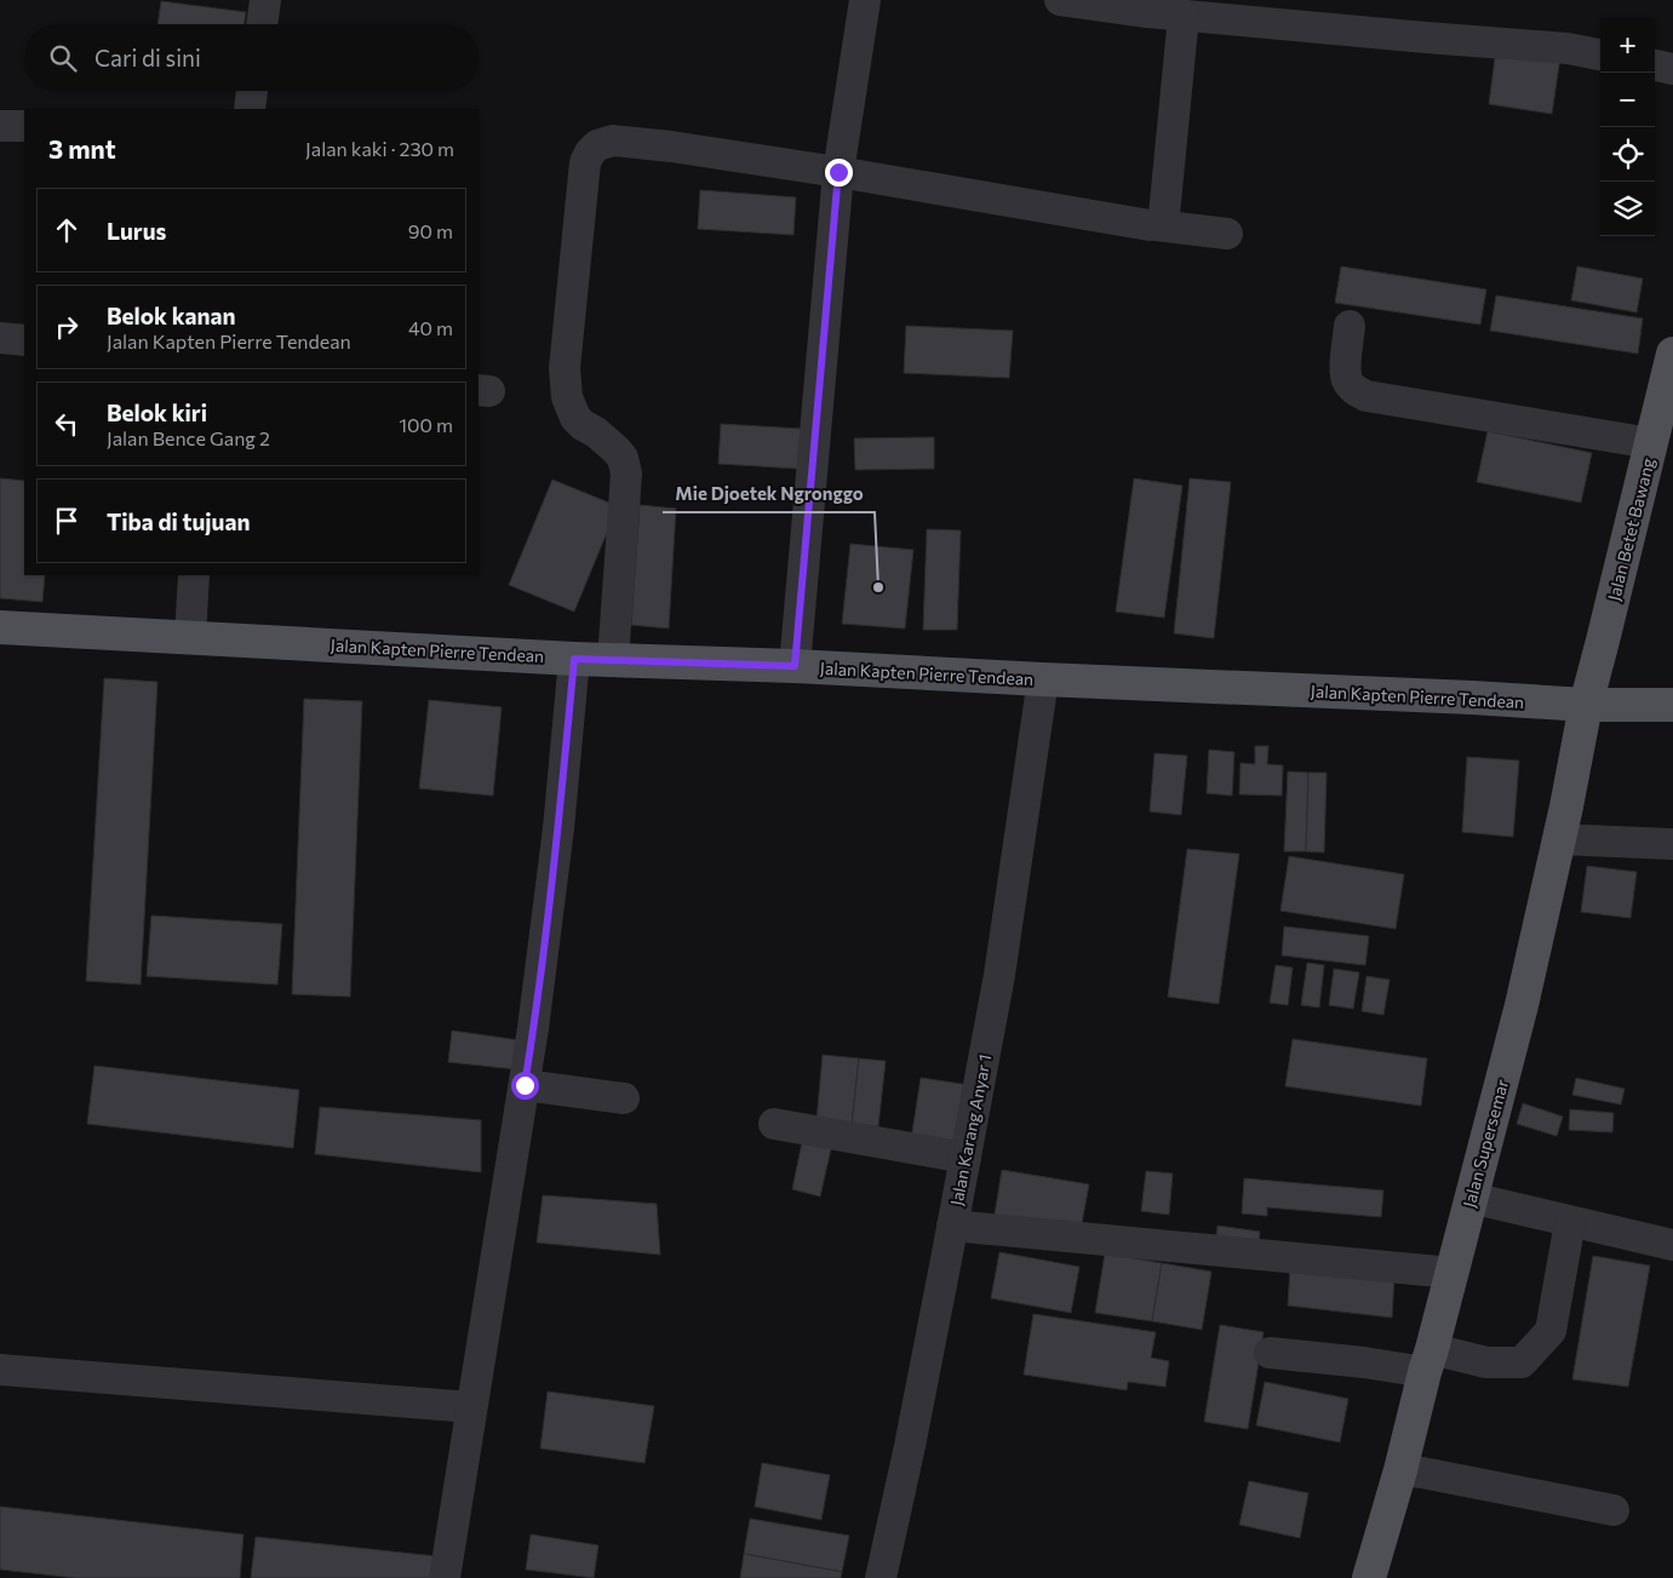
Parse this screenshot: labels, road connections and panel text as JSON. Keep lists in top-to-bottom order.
{
  "streets": {
    "main road": ["Jalan Betet Bawang", "Jalan Kapten Pierre Tendean", "Jalan Supersemar"],
    "street": ["Jalan Karang Anyar 1"]
  },
  "crossings": [
    ["Jalan Betet Bawang", "Jalan Kapten Pierre Tendean"],
    ["Jalan Betet Bawang", "Jalan Supersemar"],
    ["Jalan Kapten Pierre Tendean", "Jalan Karang Anyar 1"],
    ["Jalan Kapten Pierre Tendean", "Jalan Supersemar"]
  ],
  "places": ["Mie Djoetek Ngronggo"],
  "page": {
    "map_buttons": ["+", "−"],
    "search": "Cari di sini",
    "heading": ["3 mnt", "Jalan kaki · 230 m"],
    "list": [
      ["Lurus", "90 m"],
      ["Belok kanan", "Jalan Kapten Pierre Tendean", "40 m"],
      ["Belok kiri", "Jalan Bence Gang 2", "100 m"],
      "Tiba di tujuan"
    ]
  }
}
